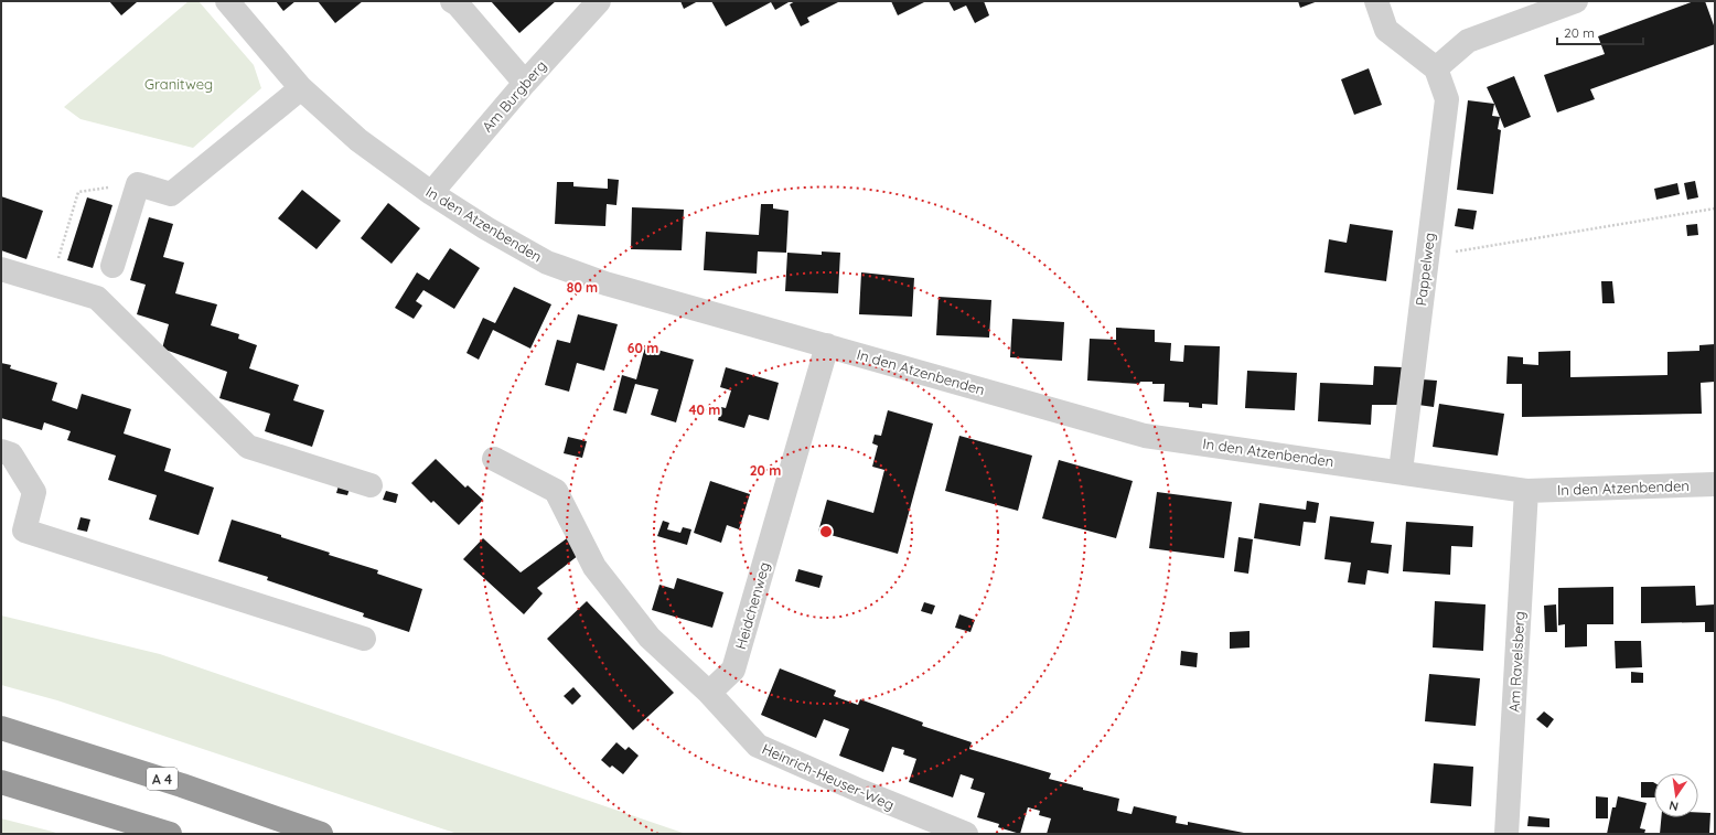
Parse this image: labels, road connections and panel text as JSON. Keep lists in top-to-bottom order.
{
  "streets": {
    "highway": ["A 4"],
    "street": [
      "Am Burgberg",
      "In den Atzenbenden",
      "Pappelweg",
      "Heidchenweg",
      "Am Ravelsberg",
      "Heinrich-Heuser-Weg"
    ]
  },
  "crossings": [
    ["Am Burgberg", "In den Atzenbenden"],
    ["In den Atzenbenden", "Pappelweg"],
    ["In den Atzenbenden", "Heidchenweg"],
    ["In den Atzenbenden", "Am Ravelsberg"],
    ["Heidchenweg", "Heinrich-Heuser-Weg"]
  ],
  "parks": ["Granitweg"],
  "scale_bar": "20 m",
  "north": "bottom",
  "rings": [
    "80 m",
    "60 m",
    "40 m",
    "20 m"
  ]
}
